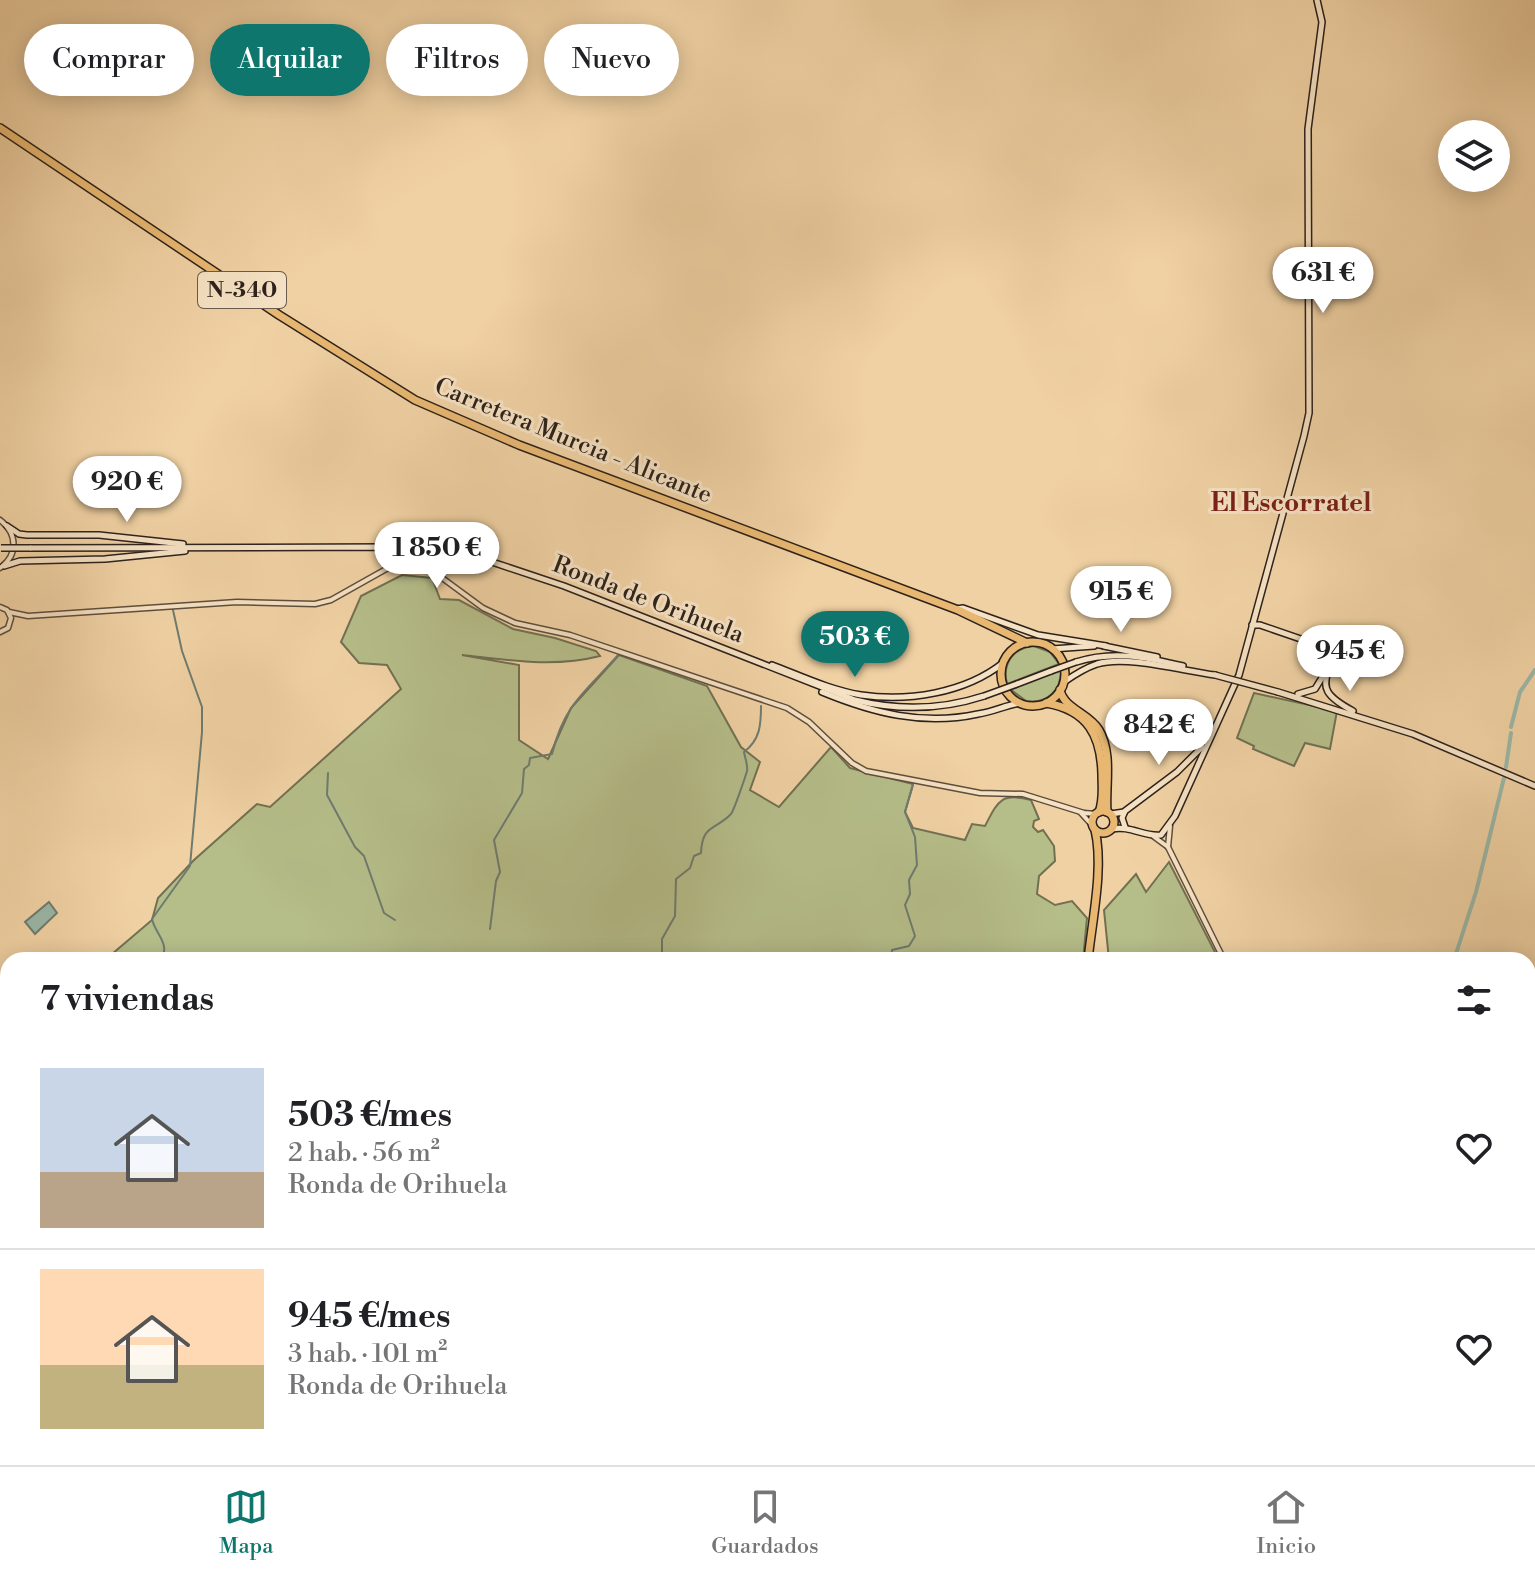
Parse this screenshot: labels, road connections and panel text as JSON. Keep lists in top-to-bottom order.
{
  "streets": {
    "highway": ["N-340", "Carretera Murcia - Alicante"],
    "main road": ["Ronda de Orihuela"]
  },
  "crossings": [
    ["N-340", "Carretera Murcia - Alicante"]
  ],
  "districts": ["El Escorratel"],
  "page": {
    "chip": [
      "Comprar",
      "Alquilar",
      "Filtros",
      "Nuevo"
    ],
    "price": [
      "631 €",
      "920 €",
      "1 850 €",
      "915 €",
      "503 €",
      "945 €",
      "842 €"
    ],
    "heading": "7 viviendas",
    "list": [
      {
        "name": "503 €/mes",
        "note": "2 hab. · 56 m² · Ronda de Orihuela"
      },
      {
        "name": "945 €/mes",
        "note": "3 hab. · 101 m² · Ronda de Orihuela"
      }
    ],
    "tabs": ["Mapa", "Guardados", "Inicio"]
  }
}
